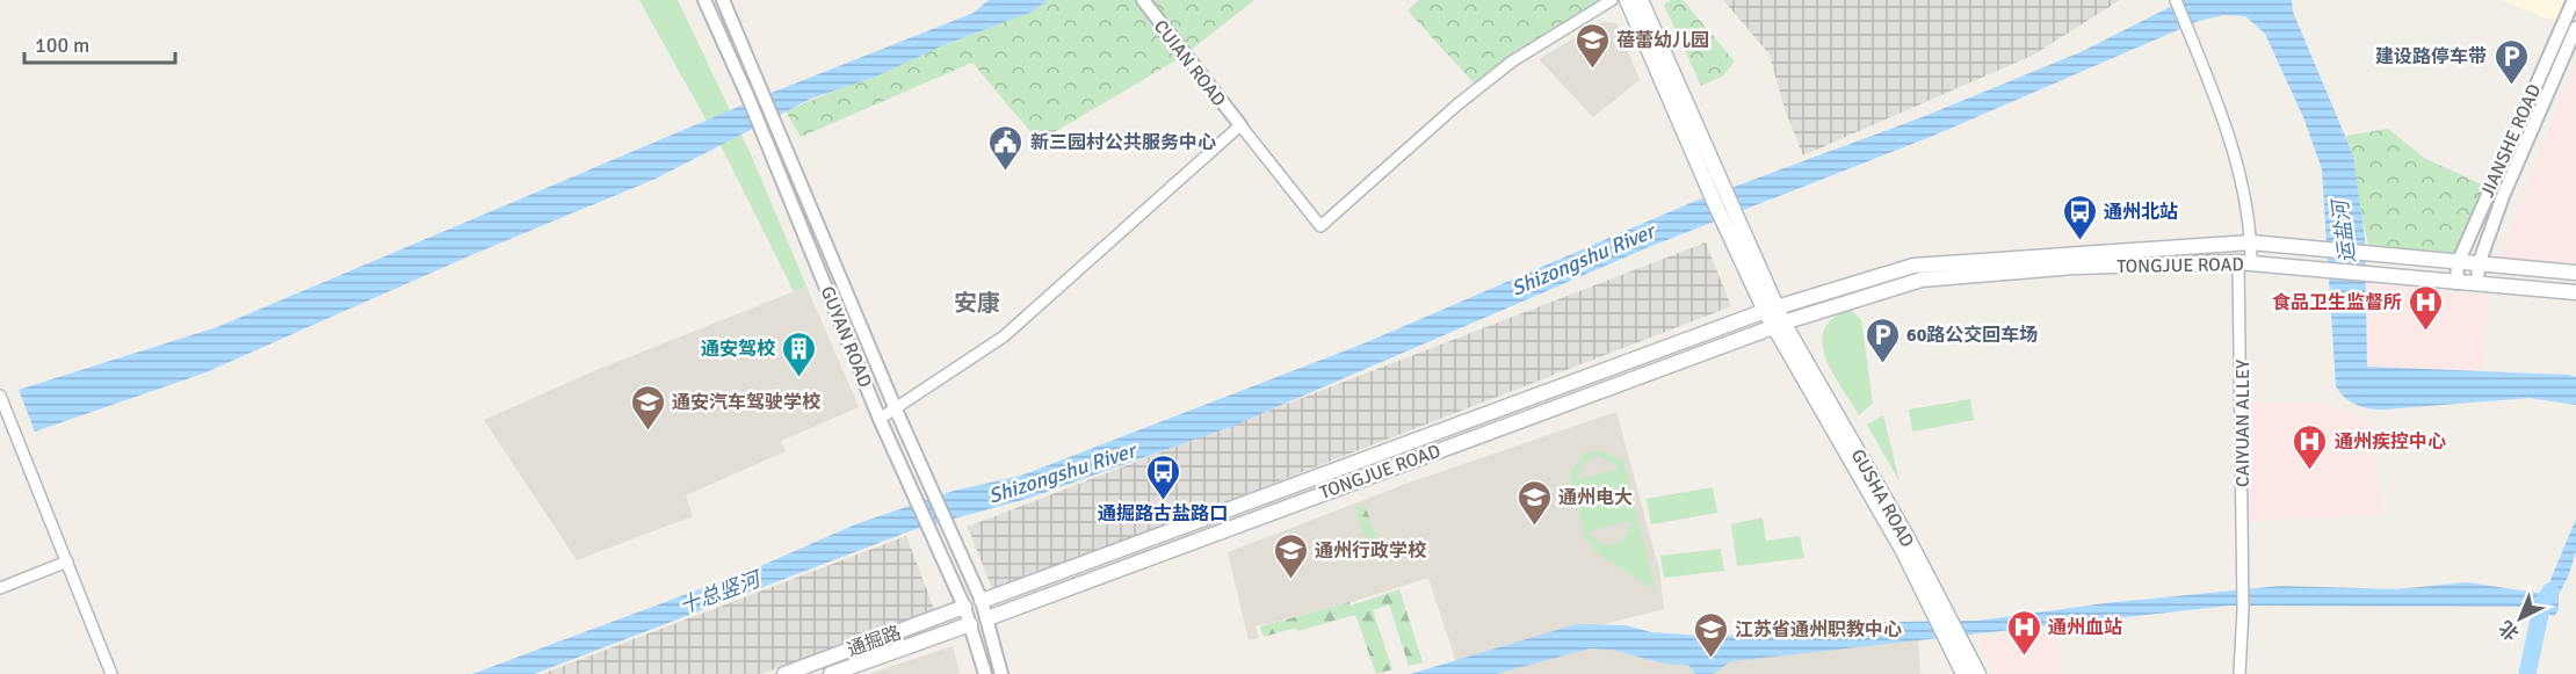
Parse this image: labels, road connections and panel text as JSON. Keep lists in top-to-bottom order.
{
  "streets": {
    "main road": ["TONGJUE ROAD", "GUSHA ROAD", "通掘路"],
    "street": [
      "CUIAN ROAD",
      "JIANSHE ROAD",
      "GUYAN ROAD",
      "CAIYUAN ALLEY"
    ]
  },
  "crossings": [
    ["JIANSHE ROAD", "TONGJUE ROAD"],
    ["TONGJUE ROAD", "GUYAN ROAD"],
    ["TONGJUE ROAD", "CAIYUAN ALLEY"],
    ["TONGJUE ROAD", "GUSHA ROAD"],
    ["GUYAN ROAD", "通掘路"]
  ],
  "districts": ["安康"],
  "water": ["运盐河", "Shizongshu River", "十总竖河"],
  "places": {
    "school or university": [
      "蓓蕾幼儿园",
      "通安汽车驾驶学校",
      "通州电大",
      "通州行政学校",
      "江苏省通州职教中心"
    ],
    "parking": ["建设路停车带", "60路公交回车场"],
    "public building": ["新三园村公共服务中心"],
    "bus stop": ["通州北站", "通掘路古盐路口"],
    "hospital": ["食品卫生监督所", "通州疾控中心", "通州血站"],
    "building": ["通安驾校"]
  },
  "scale_bar": "100 m",
  "north": "bottom left"
}
